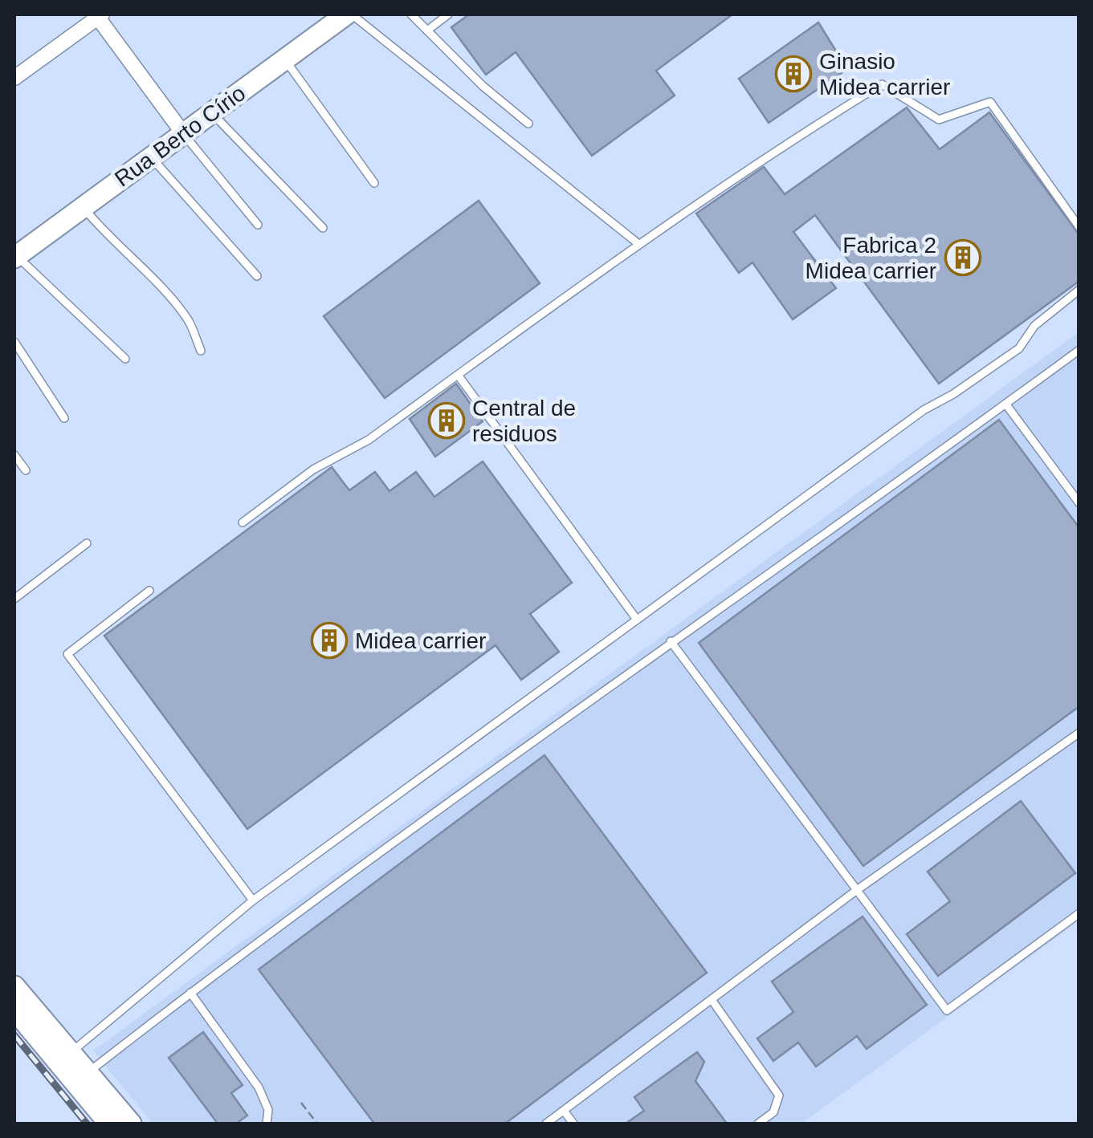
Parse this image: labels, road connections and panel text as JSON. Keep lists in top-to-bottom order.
{
  "streets": {
    "street": ["Rua Berto Círio"]
  },
  "places": {
    "building": [
      "Ginasio Midea carrier",
      "Fabrica 2 Midea carrier",
      "Central de residuos",
      "Midea carrier"
    ]
  }
}
